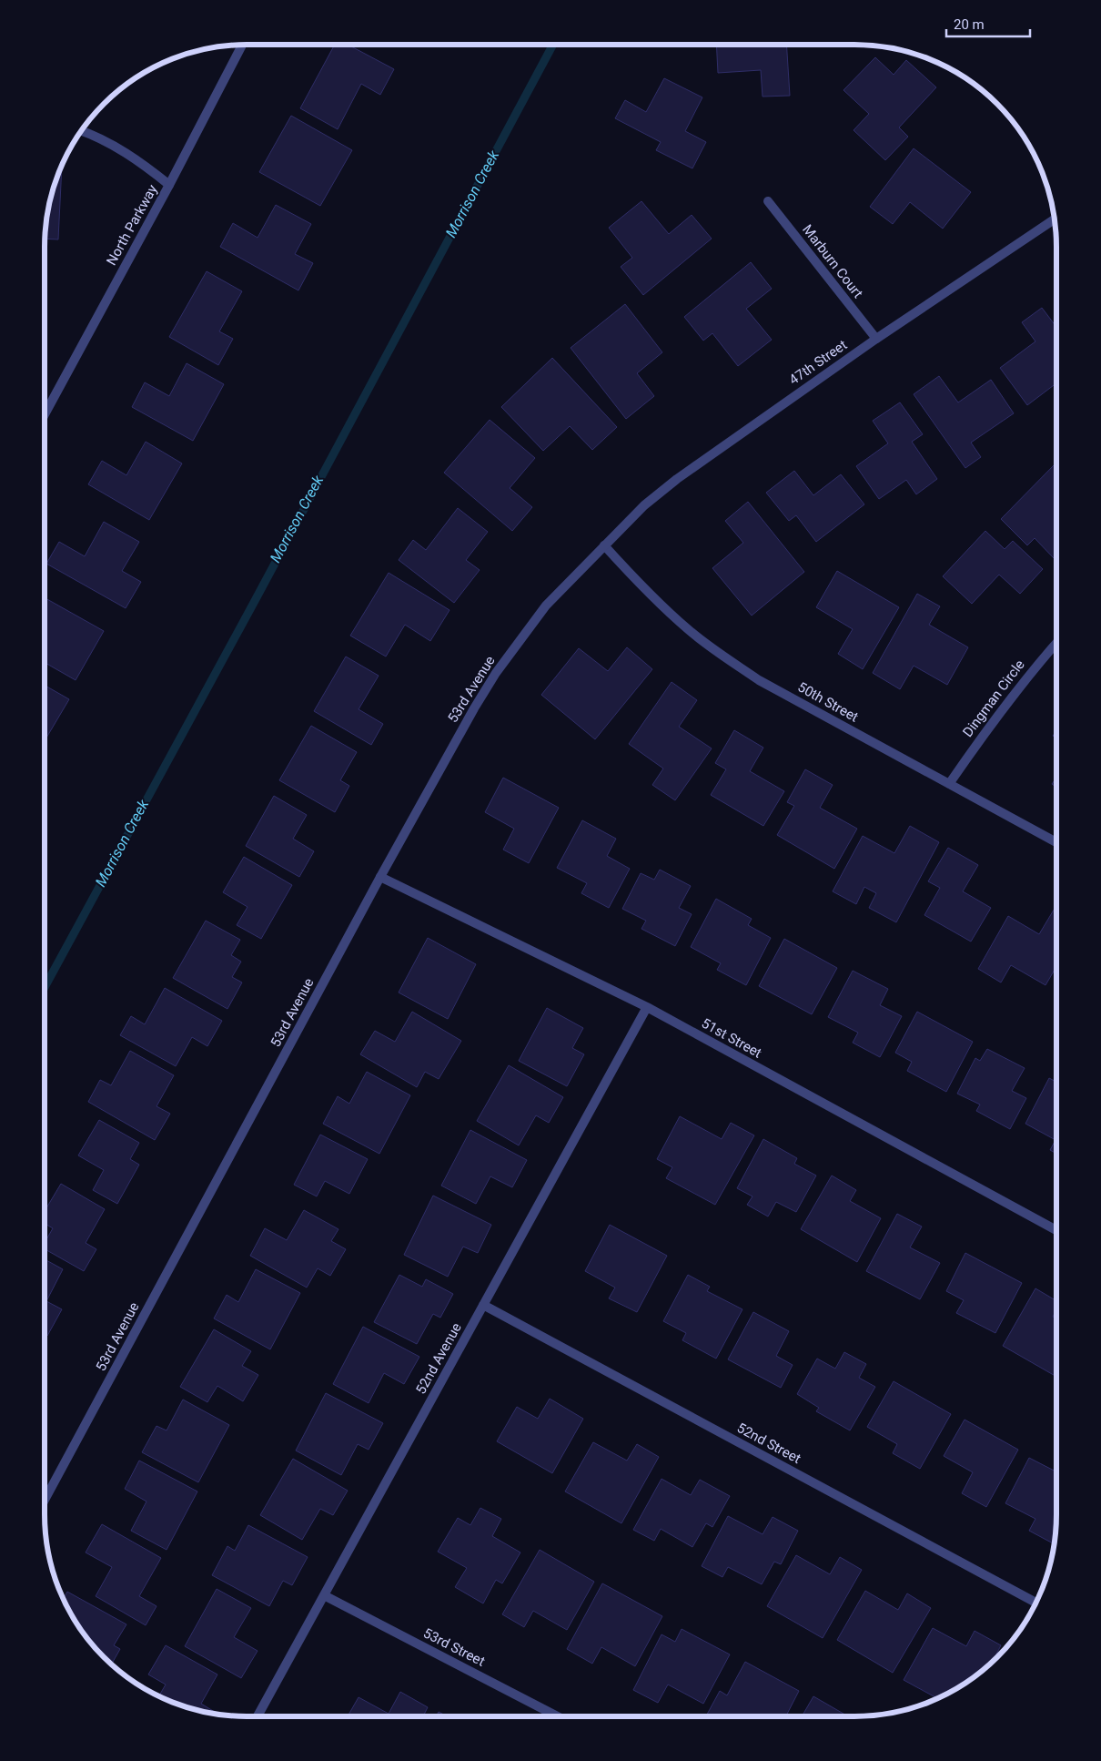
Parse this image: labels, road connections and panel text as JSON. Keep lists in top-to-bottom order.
{
  "streets": {
    "street": [
      "North Parkway",
      "Marburn Court",
      "47th Street",
      "53rd Avenue",
      "Dingman Circle",
      "50th Street",
      "51st Street",
      "52nd Avenue",
      "52nd Street",
      "53rd Street"
    ]
  },
  "crossings": [
    ["Marburn Court", "47th Street"],
    ["47th Street", "53rd Avenue"],
    ["47th Street", "50th Street"],
    ["53rd Avenue", "50th Street"],
    ["53rd Avenue", "51st Street"],
    ["Dingman Circle", "50th Street"],
    ["51st Street", "52nd Avenue"],
    ["52nd Avenue", "52nd Street"],
    ["52nd Avenue", "53rd Street"]
  ],
  "water": ["Morrison Creek"],
  "scale_bar": "20 m"
}
